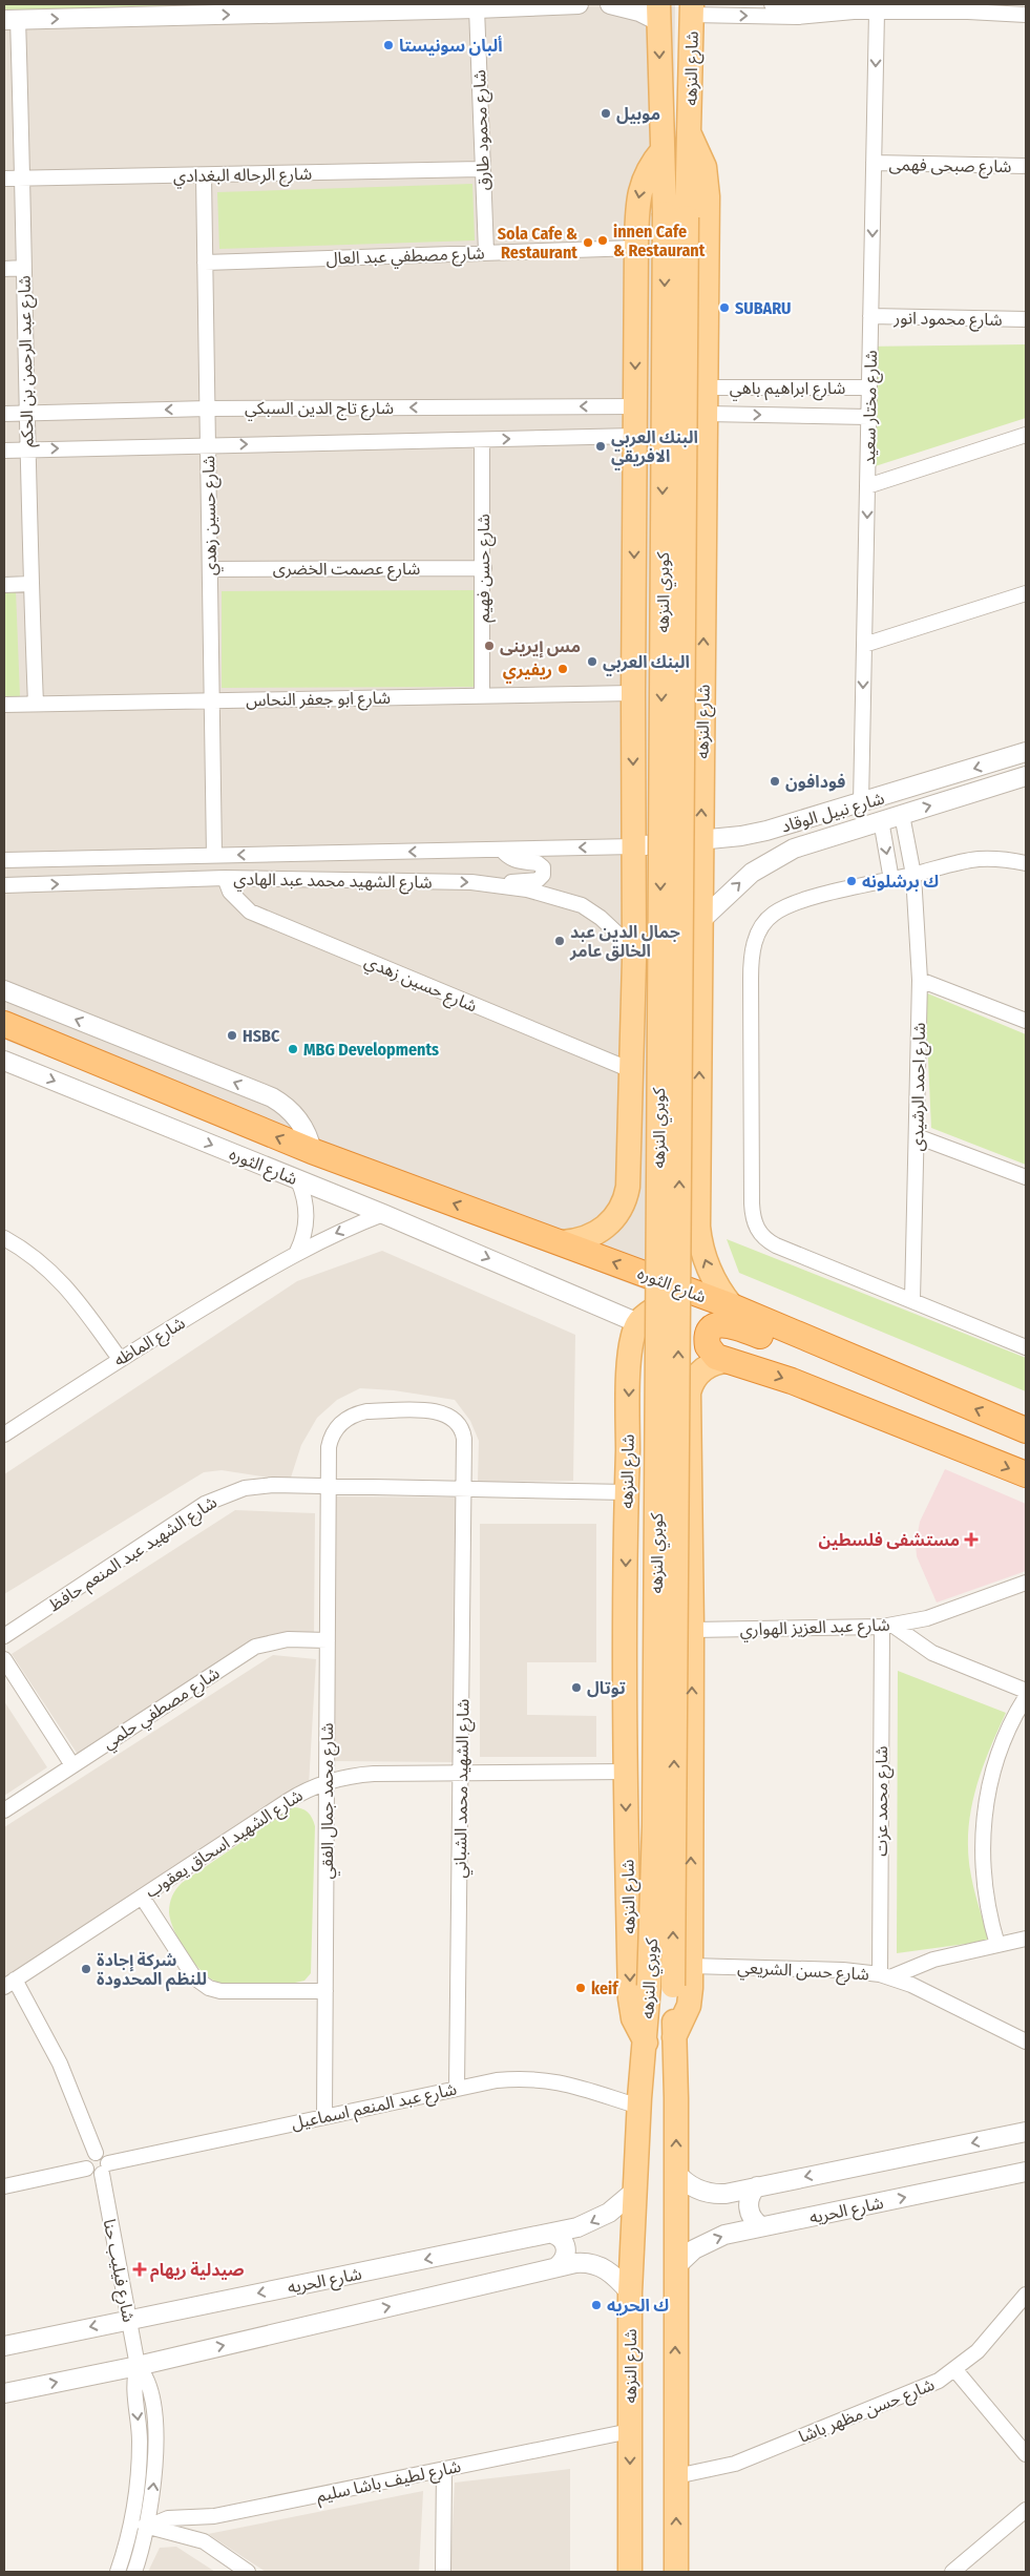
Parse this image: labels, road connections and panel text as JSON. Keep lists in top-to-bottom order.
{
  "streets": {
    "highway": ["شارع الثوره"],
    "main road": ["شارع النزهه", "كوبري النزهه"],
    "street": [
      "شارع محمود طارق",
      "شارع صبحى فهمى",
      "شارع الرحاله البغدادي",
      "شارع مصطفي عبد العال",
      "شارع محمود انور",
      "شارع عبد الرحمن بن الحكم",
      "شارع ابراهيم باهي",
      "شارع تاج الدين السبكي",
      "شارع مختار سعيد",
      "شارع حسين زهدي",
      "شارع عصمت الخضرى",
      "شارع حسن فهيم",
      "شارع ابو جعفر النحاس",
      "شارع نبيل الوقاد",
      "شارع الشهيد محمد عبد الهادي",
      "شارع احمد الرشيدى",
      "شارع الماظه",
      "شارع الشهيد عبد المنعم حافظ",
      "شارع عبد العزيز الهواري",
      "شارع مصطفي حلمي",
      "شارع الشهيد محمد الشباني",
      "شارع محمد جمال الفقي",
      "شارع محمد عزت",
      "شارع الشهيد اسحاق يعقوب",
      "شارع حسن الشريعي",
      "شارع عبد المنعم اسماعيل",
      "شارع الحريه",
      "شارع فيليب حنا",
      "شارع حسن مظهر باشا",
      "شارع لطيف باشا سليم"
    ]
  },
  "crossings": [
    ["شارع النزهه", "شارع ابراهيم باهي"],
    ["شارع النزهه", "كوبري النزهه"],
    ["شارع النزهه", "شارع نبيل الوقاد"],
    ["شارع النزهه", "شارع الثوره"],
    ["شارع النزهه", "شارع الشهيد عبد المنعم حافظ"],
    ["شارع النزهه", "شارع الشهيد اسحاق يعقوب"],
    ["شارع النزهه", "شارع عبد المنعم اسماعيل"],
    ["شارع النزهه", "شارع الحريه"],
    ["شارع النزهه", "شارع لطيف باشا سليم"],
    ["شارع محمود طارق", "شارع الرحاله البغدادي"],
    ["شارع محمود طارق", "شارع مصطفي عبد العال"],
    ["شارع صبحى فهمى", "شارع مختار سعيد"],
    ["شارع الرحاله البغدادي", "شارع عبد الرحمن بن الحكم"],
    ["شارع الرحاله البغدادي", "شارع حسين زهدي"],
    ["شارع مصطفي عبد العال", "شارع حسين زهدي"],
    ["شارع محمود انور", "شارع مختار سعيد"],
    ["شارع عبد الرحمن بن الحكم", "شارع تاج الدين السبكي"],
    ["شارع عبد الرحمن بن الحكم", "شارع ابو جعفر النحاس"],
    ["شارع ابراهيم باهي", "شارع مختار سعيد"],
    ["شارع تاج الدين السبكي", "شارع حسين زهدي"],
    ["شارع تاج الدين السبكي", "شارع حسن فهيم"],
    ["شارع مختار سعيد", "شارع نبيل الوقاد"],
    ["شارع حسين زهدي", "شارع عصمت الخضرى"],
    ["شارع حسين زهدي", "شارع ابو جعفر النحاس"],
    ["شارع حسين زهدي", "شارع الشهيد محمد عبد الهادي"],
    ["شارع عصمت الخضرى", "شارع حسن فهيم"],
    ["شارع حسن فهيم", "شارع ابو جعفر النحاس"],
    ["شارع نبيل الوقاد", "شارع الشهيد محمد عبد الهادي"],
    ["شارع نبيل الوقاد", "شارع احمد الرشيدى"],
    ["شارع الثوره", "شارع الماظه"],
    ["شارع الشهيد عبد المنعم حافظ", "شارع الشهيد محمد الشباني"],
    ["شارع الشهيد عبد المنعم حافظ", "شارع محمد جمال الفقي"],
    ["شارع عبد العزيز الهواري", "شارع محمد عزت"],
    ["شارع مصطفي حلمي", "شارع محمد جمال الفقي"],
    ["شارع الشهيد محمد الشباني", "شارع الشهيد اسحاق يعقوب"],
    ["شارع الشهيد محمد الشباني", "شارع عبد المنعم اسماعيل"],
    ["شارع محمد جمال الفقي", "شارع الشهيد اسحاق يعقوب"],
    ["شارع محمد جمال الفقي", "شارع عبد المنعم اسماعيل"],
    ["شارع محمد عزت", "شارع حسن الشريعي"],
    ["شارع عبد المنعم اسماعيل", "شارع فيليب حنا"],
    ["شارع الحريه", "شارع فيليب حنا"],
    ["شارع فيليب حنا", "شارع لطيف باشا سليم"]
  ],
  "one_way": ["شارع مختار سعيد"],
  "places": {
    "other": [
      "ألبان سونيستا",
      "موبيل",
      "innen Cafe & Restaurant",
      "Sola Cafe & Restaurant",
      "SUBARU",
      "البنك العربي الافريقي",
      "مس إيرينى",
      "البنك العربي",
      "ريفيري",
      "فودافون",
      "ك برشلونه",
      "جمال الدين عبد الخالق عامر",
      "HSBC",
      "MBG Developments",
      "توتال",
      "شركة إجادة للنظم المحدودة",
      "keif",
      "ك الحريه"
    ],
    "health": ["مستشفى فلسطين", "صيدلية ريهام"]
  }
}
